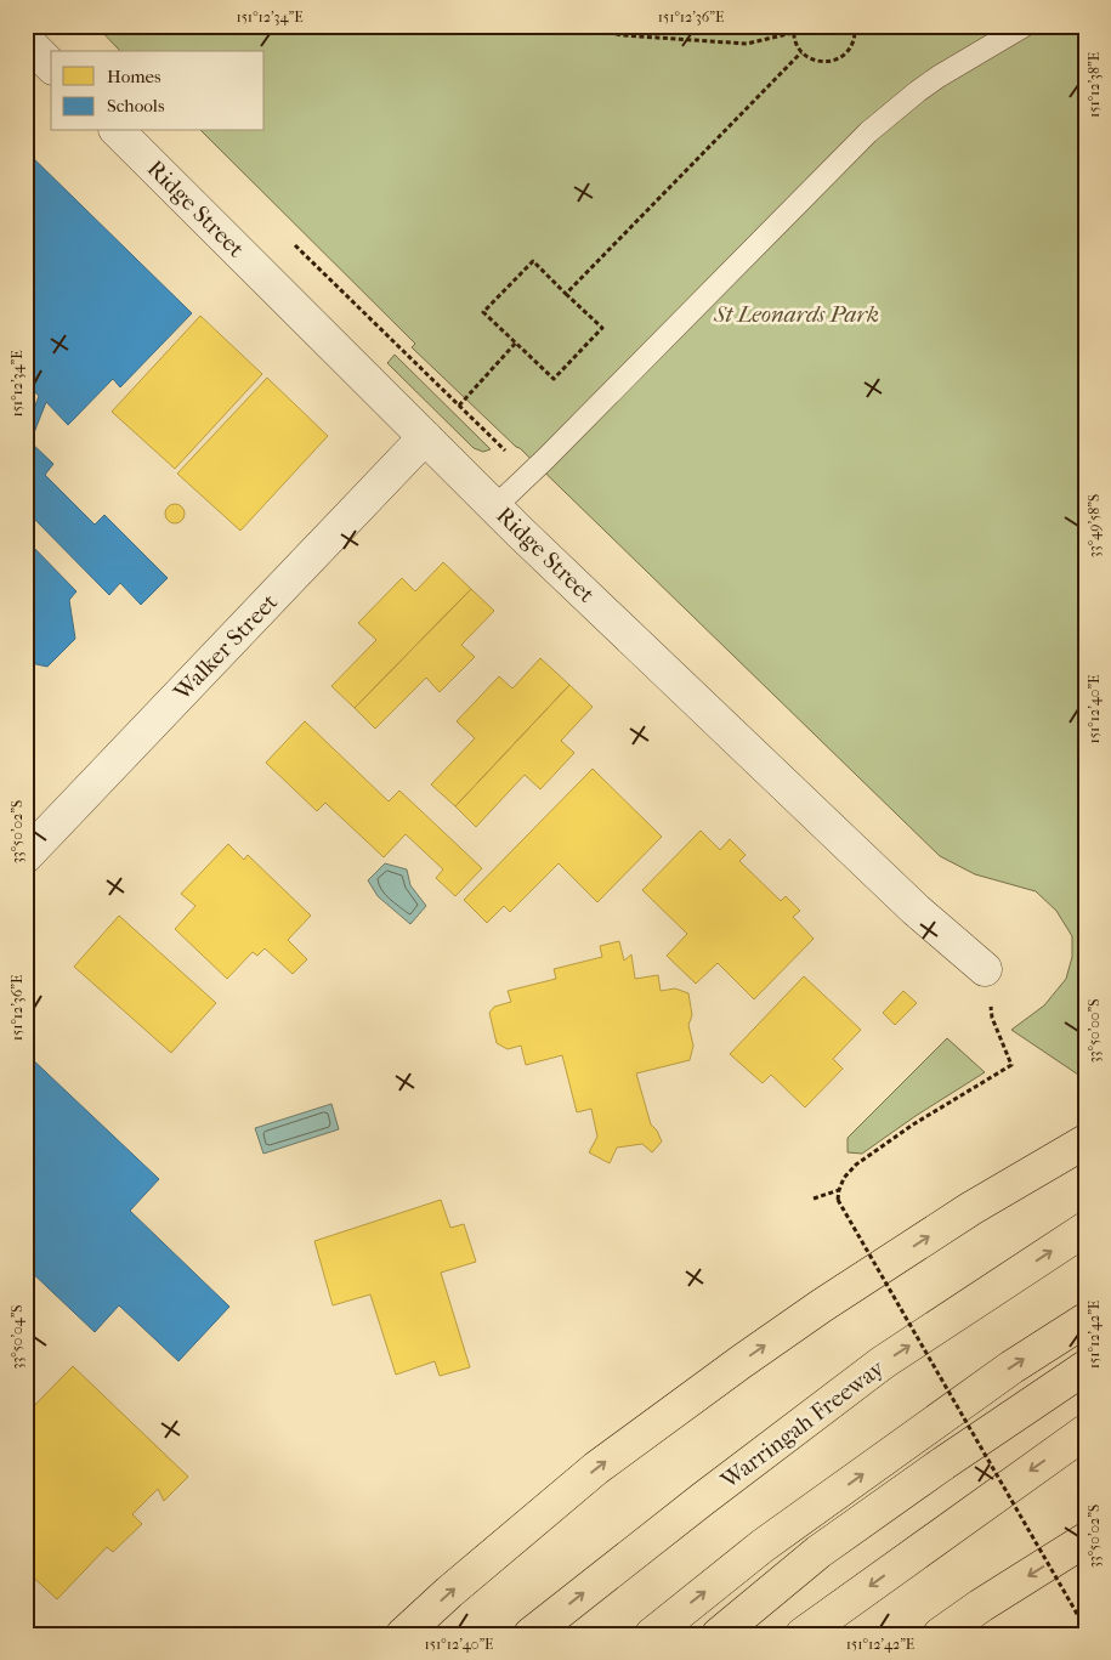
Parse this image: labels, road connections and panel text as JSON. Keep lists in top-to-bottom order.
{
  "streets": {
    "highway": ["Warringah Freeway"],
    "street": ["Ridge Street", "Walker Street"]
  },
  "crossings": [
    ["Ridge Street", "Walker Street"]
  ],
  "parks": ["St Leonards Park"],
  "legend": ["Homes", "Schools"],
  "coordinates": [
    "151°12'34\"E",
    "151°12'36\"E",
    "151°12'38\"E",
    "33°49'58\"S",
    "151°12'40\"E",
    "33°50'02\"S",
    "33°50'00\"S",
    "151°12'42\"E",
    "33°50'04\"S"
  ]
}
